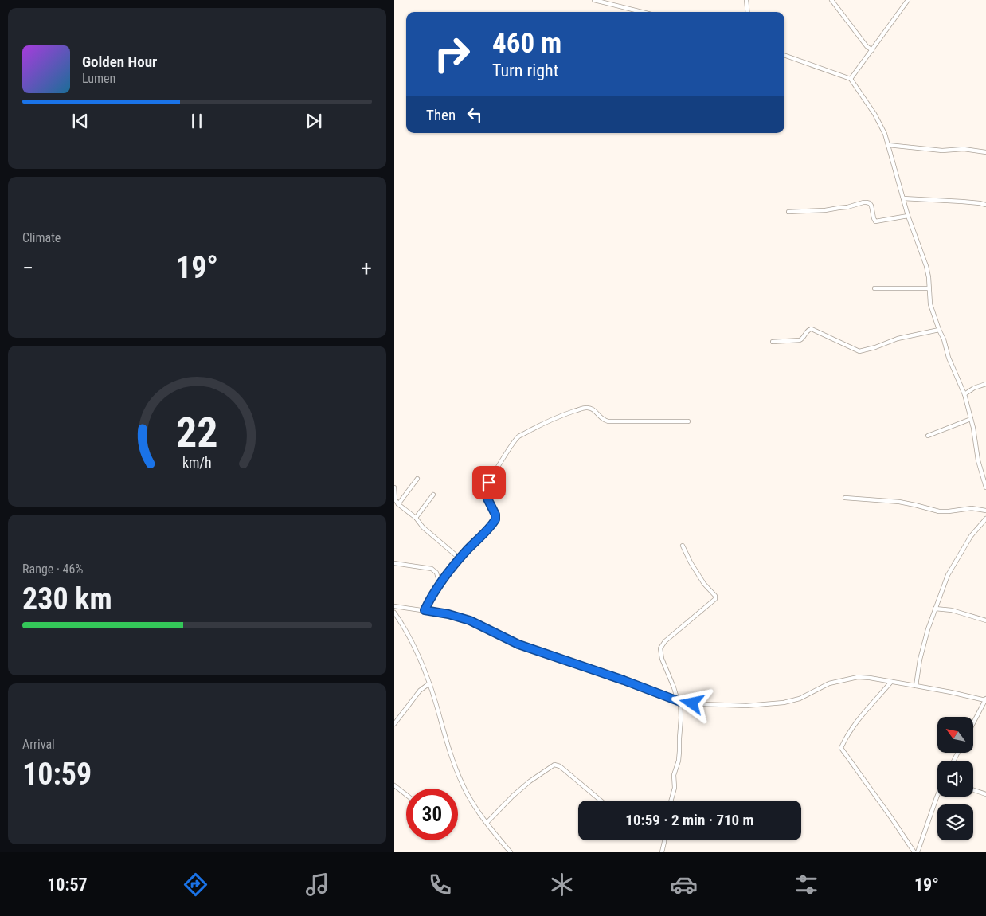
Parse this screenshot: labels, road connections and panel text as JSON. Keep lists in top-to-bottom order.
{
  "north": "top left",
  "page": {
    "turn": ["460 m", "Turn right"],
    "song": ["Golden Hour", "Lumen"],
    "then": "Then",
    "tile": [
      "Climate",
      ["Range · 46%", "230 km"],
      ["Arrival", "10:59"]
    ],
    "heat": ["−", "19°", "+"],
    "limit": "30",
    "trip": "10:59 · 2 min · 710 m",
    "tabs": ["10:57", "19°"],
    "gauge": ["22", "km/h"]
  }
}
